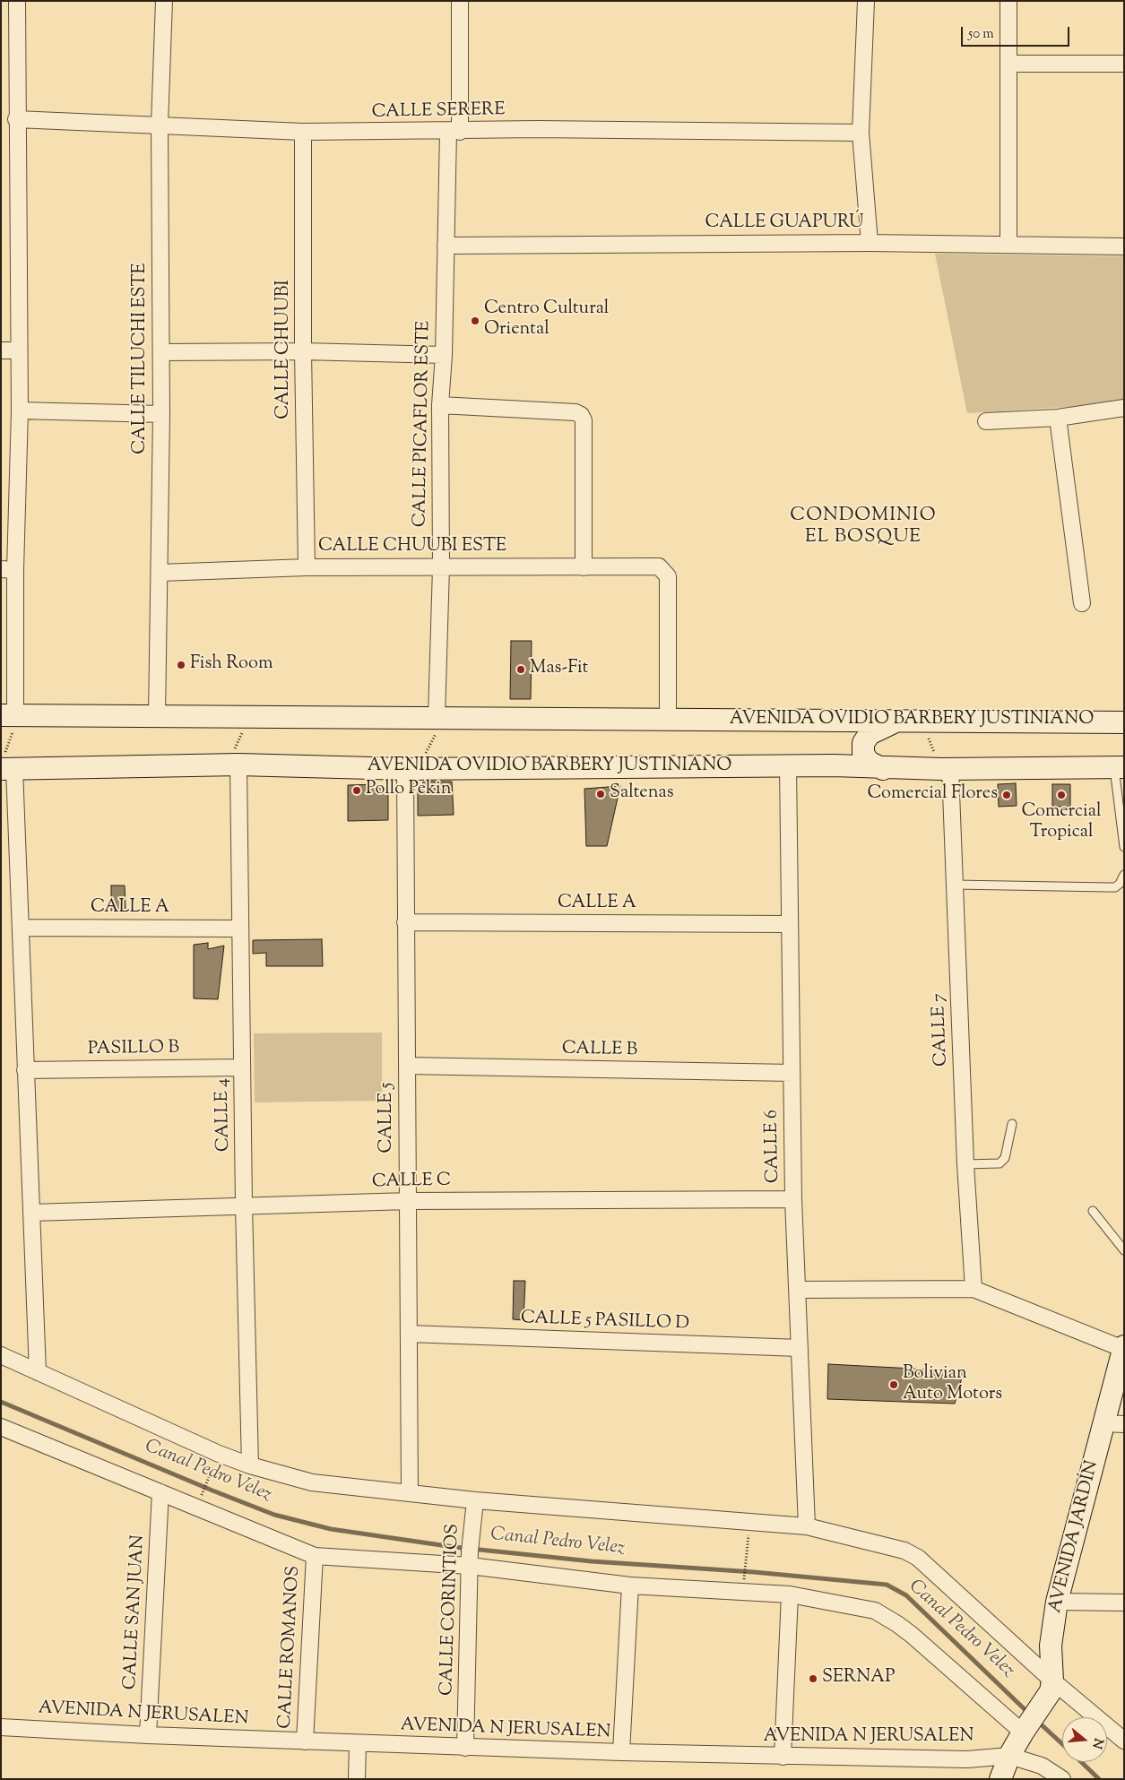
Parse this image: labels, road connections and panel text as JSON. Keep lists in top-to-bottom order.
{
  "streets": {
    "main road": ["AVENIDA OVIDIO BARBERY JUSTINIANO", "AVENIDA JARDÍN"],
    "street": [
      "CALLE SERERE",
      "CALLE GUAPURÚ",
      "CALLE CHUUBI",
      "CALLE TILUCHI ESTE",
      "CALLE PICAFLOR ESTE",
      "CALLE CHUUBI ESTE",
      "CALLE A",
      "CALLE 7",
      "PASILLO B",
      "CALLE B",
      "CALLE 4",
      "CALLE 5",
      "CALLE 6",
      "CALLE C",
      "CALLE 5 PASILLO D",
      "CALLE CORINTIOS",
      "CALLE SAN JUAN",
      "CALLE ROMANOS",
      "AVENIDA N JERUSALEN"
    ]
  },
  "crossings": [
    ["CALLE SERERE", "CALLE CHUUBI"],
    ["CALLE SERERE", "CALLE TILUCHI ESTE"],
    ["CALLE SERERE", "CALLE PICAFLOR ESTE"],
    ["CALLE GUAPURÚ", "CALLE PICAFLOR ESTE"],
    ["CALLE CHUUBI", "CALLE CHUUBI ESTE"],
    ["CALLE TILUCHI ESTE", "CALLE CHUUBI ESTE"],
    ["CALLE TILUCHI ESTE", "AVENIDA OVIDIO BARBERY JUSTINIANO"],
    ["CALLE PICAFLOR ESTE", "CALLE CHUUBI ESTE"],
    ["CALLE PICAFLOR ESTE", "AVENIDA OVIDIO BARBERY JUSTINIANO"],
    ["CALLE CHUUBI ESTE", "AVENIDA OVIDIO BARBERY JUSTINIANO"],
    ["AVENIDA OVIDIO BARBERY JUSTINIANO", "CALLE 7"],
    ["AVENIDA OVIDIO BARBERY JUSTINIANO", "CALLE 4"],
    ["AVENIDA OVIDIO BARBERY JUSTINIANO", "CALLE 5"],
    ["AVENIDA OVIDIO BARBERY JUSTINIANO", "CALLE 6"],
    ["CALLE A", "CALLE 4"],
    ["CALLE A", "CALLE 5"],
    ["CALLE A", "CALLE 6"],
    ["PASILLO B", "CALLE 4"],
    ["CALLE B", "CALLE 5"],
    ["CALLE B", "CALLE 6"],
    ["CALLE 4", "CALLE C"],
    ["CALLE 5", "CALLE C"],
    ["CALLE 5", "CALLE 5 PASILLO D"],
    ["CALLE 6", "CALLE C"],
    ["CALLE 6", "CALLE 5 PASILLO D"],
    ["CALLE CORINTIOS", "AVENIDA N JERUSALEN"],
    ["CALLE SAN JUAN", "AVENIDA N JERUSALEN"],
    ["CALLE ROMANOS", "AVENIDA N JERUSALEN"]
  ],
  "districts": ["CONDOMINIO EL BOSQUE"],
  "water": ["Canal Pedro Velez"],
  "places": [
    "Centro Cultural Oriental",
    "Fish Room",
    "Mas-Fit",
    "Pollo Pekin",
    "Saltenas",
    "Comercial Flores",
    "Comercial Tropical",
    "Bolivian Auto Motors",
    "SERNAP"
  ],
  "scale_bar": "50 m",
  "north": "right"
}
